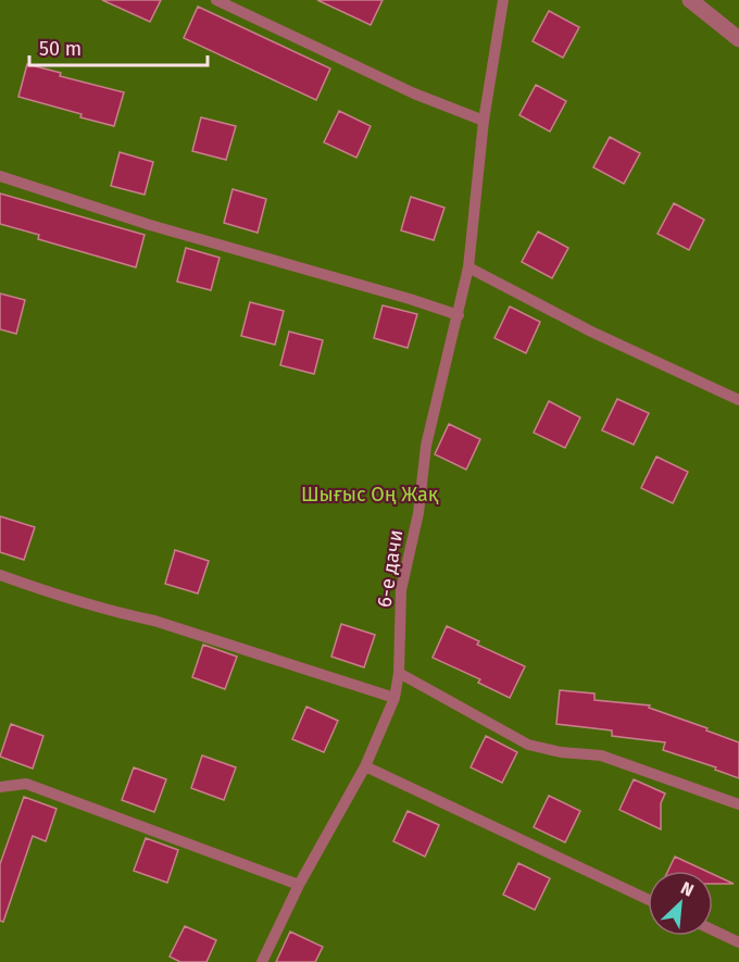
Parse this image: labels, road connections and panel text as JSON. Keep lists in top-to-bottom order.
{
  "streets": {
    "lane": ["6-е дачи"]
  },
  "parks": ["Шығыс Оң Жақ"],
  "scale_bar": "50 m",
  "north": "top right"
}
